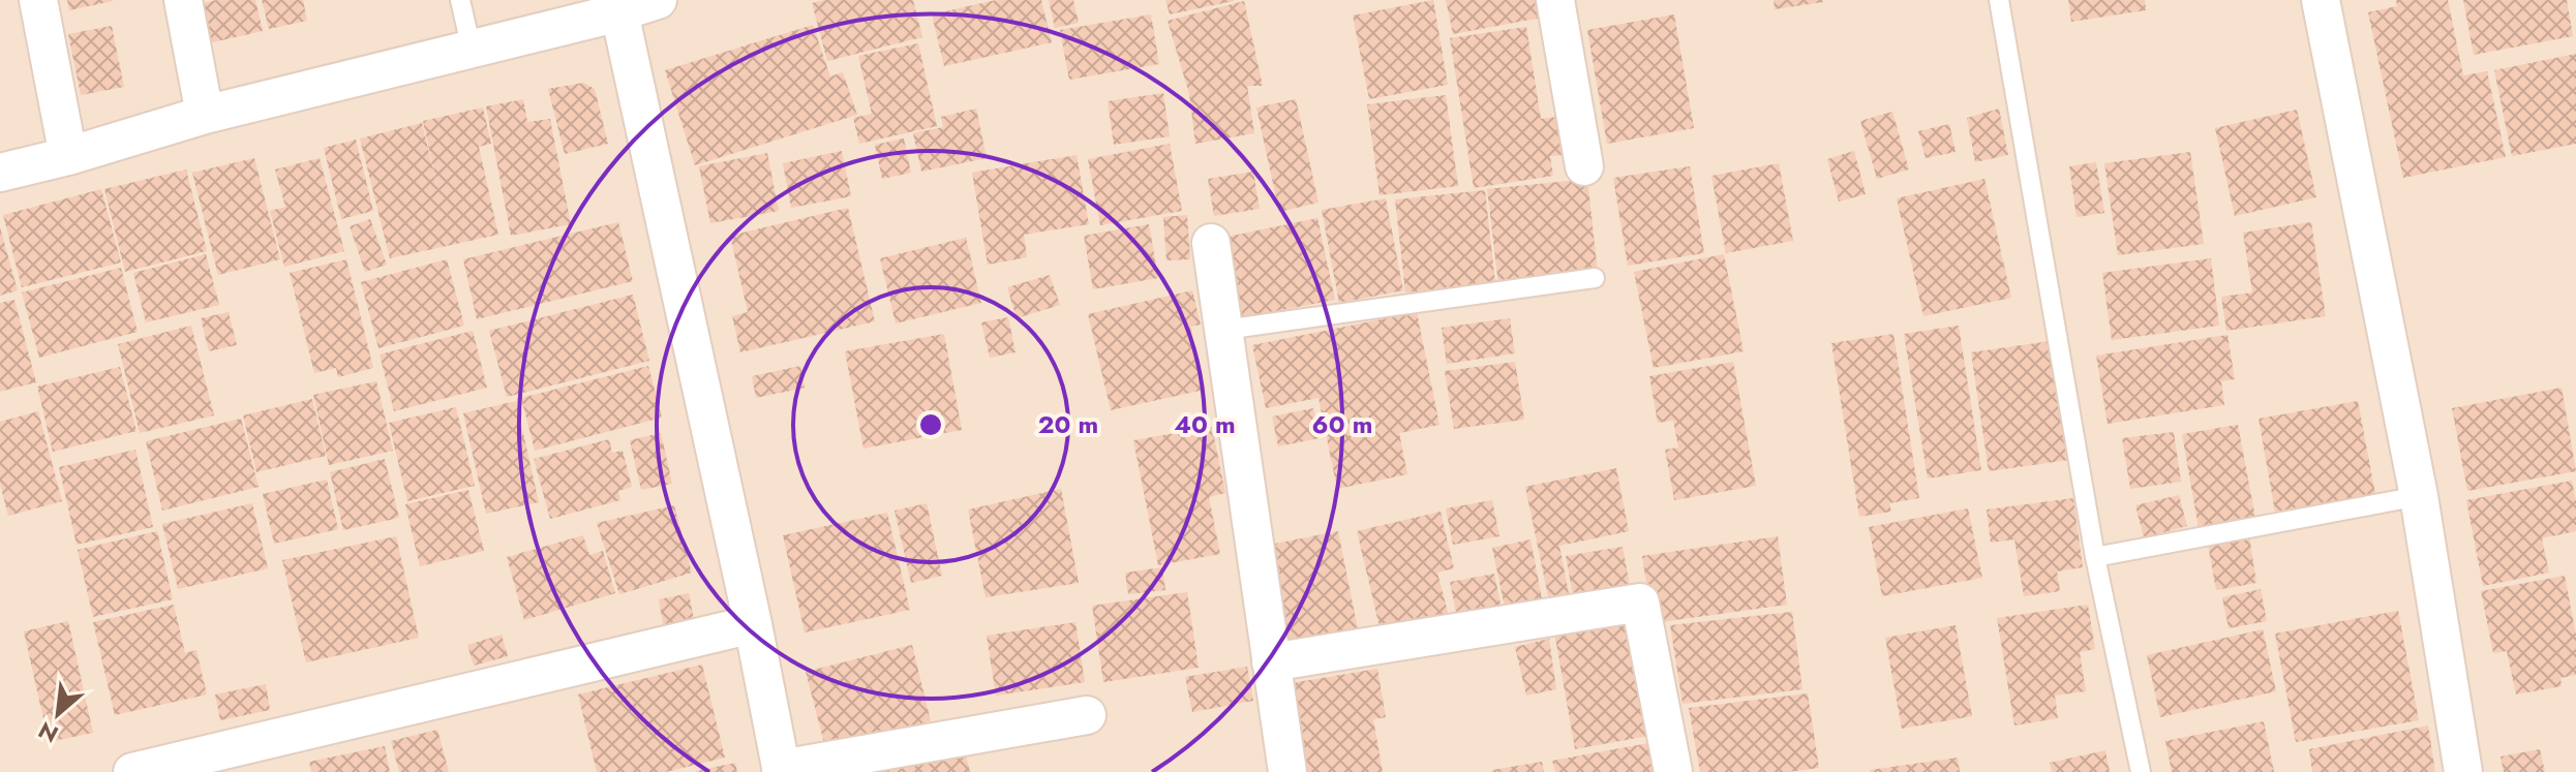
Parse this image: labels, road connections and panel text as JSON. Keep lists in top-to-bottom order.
{
  "north": "bottom left",
  "rings": ["20 m", "40 m", "60 m"]
}
